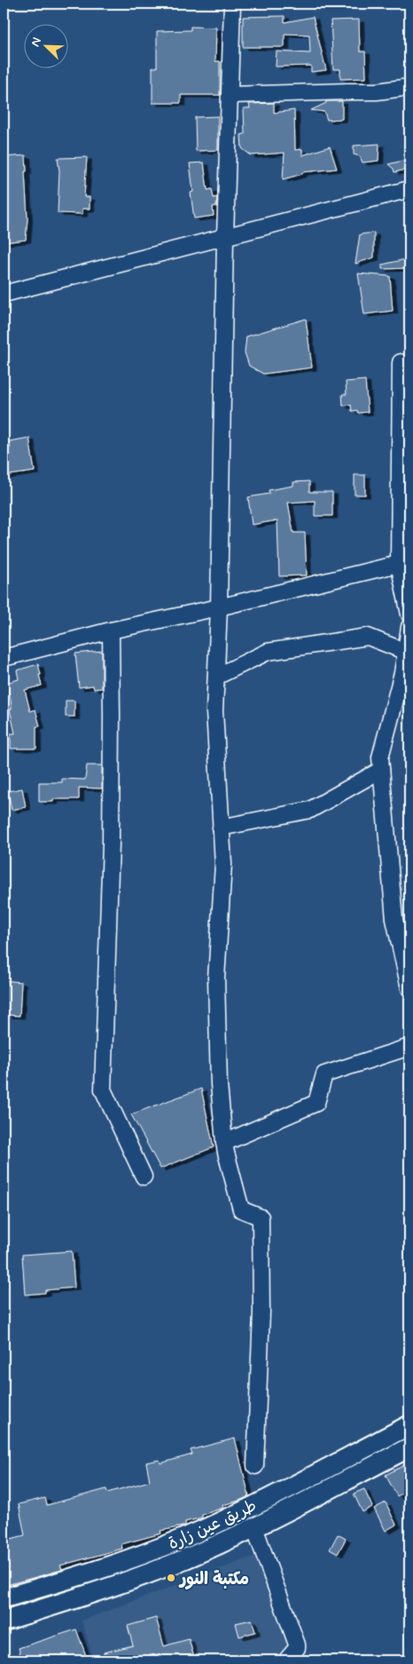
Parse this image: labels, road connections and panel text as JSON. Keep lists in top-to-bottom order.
{
  "streets": {
    "main road": ["طريق عين زارة"]
  },
  "places": ["مكتبة النور"],
  "north": "top left"
}
